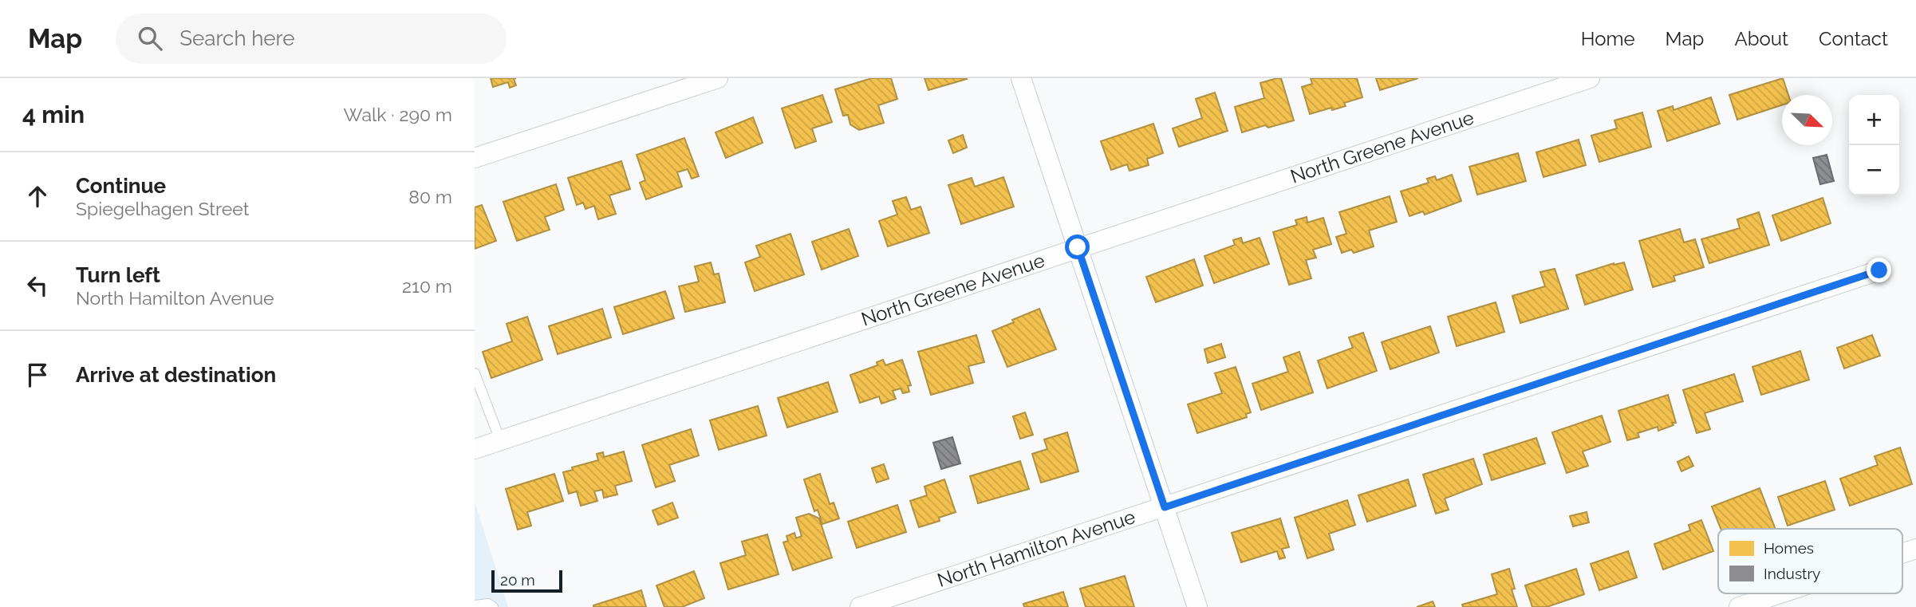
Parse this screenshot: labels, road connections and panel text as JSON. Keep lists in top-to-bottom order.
{
  "streets": {
    "street": ["North Greene Avenue", "North Hamilton Avenue"]
  },
  "legend": ["Homes", "Industry"],
  "scale_bar": "20 m",
  "north": "bottom right",
  "page": {
    "header": "Map",
    "search": "Search here",
    "nav": [
      "Home",
      "Map",
      "About",
      "Contact"
    ],
    "heading": ["4 min", "Walk · 290 m"],
    "map_buttons": ["+", "−"],
    "list": [
      ["Continue", "Spiegelhagen Street", "80 m"],
      ["Turn left", "North Hamilton Avenue", "210 m"],
      "Arrive at destination"
    ],
    "scale": "20 m"
  }
}
